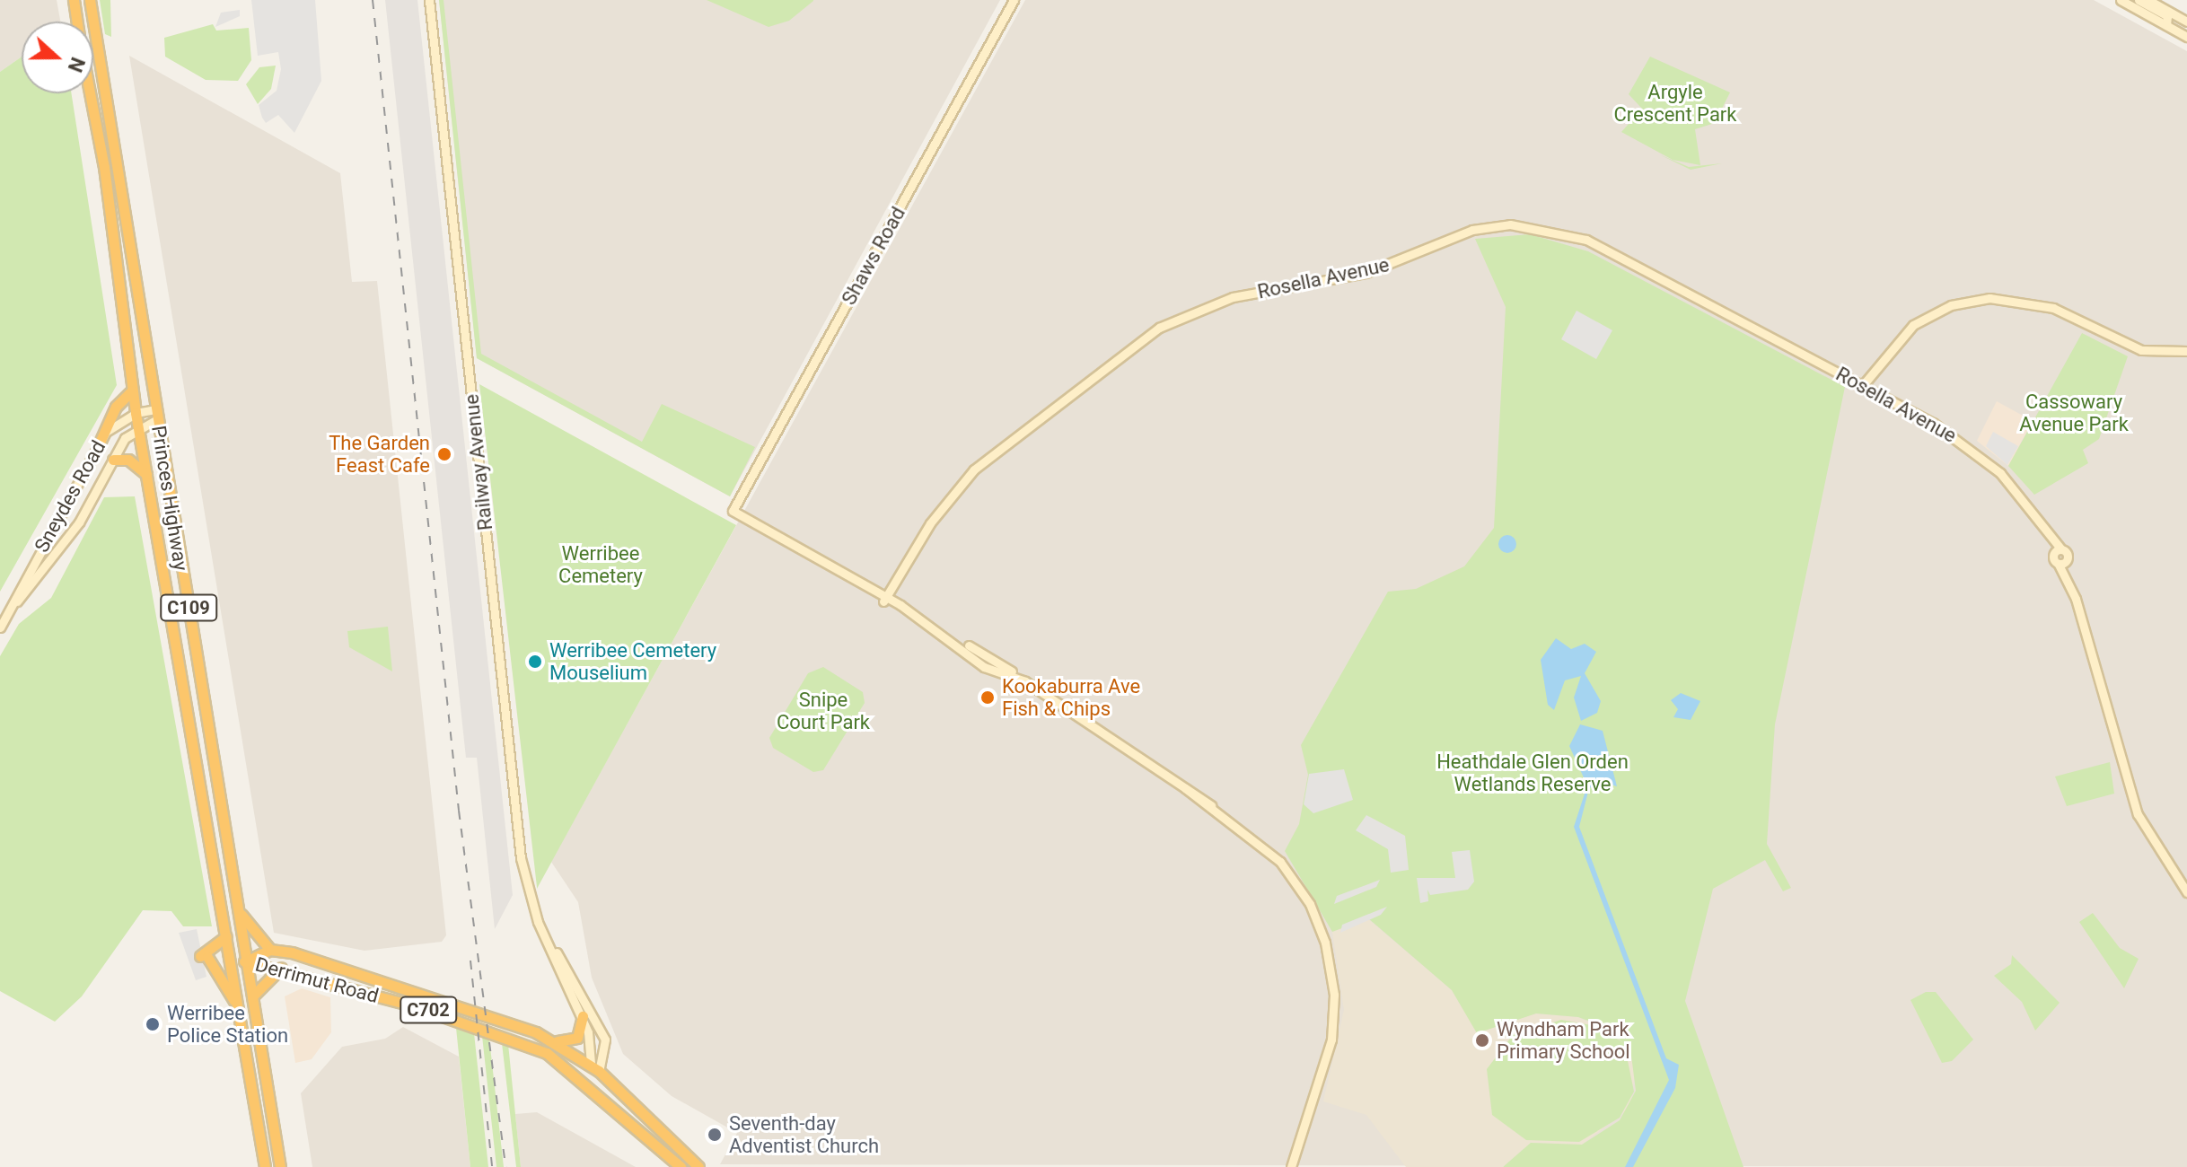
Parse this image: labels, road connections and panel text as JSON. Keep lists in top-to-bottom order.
{
  "streets": {
    "highway": [
      "Princes Highway",
      "C109",
      "Derrimut Road",
      "C702"
    ],
    "street": [
      "Shaws Road",
      "Rosella Avenue",
      "Railway Avenue",
      "Sneydes Road"
    ]
  },
  "crossings": [
    ["Shaws Road", "Rosella Avenue"],
    ["Railway Avenue", "Derrimut Road"],
    ["Sneydes Road", "Princes Highway"],
    ["Princes Highway", "Derrimut Road"],
    ["Princes Highway", "C702"],
    ["Derrimut Road", "C702"]
  ],
  "parks": [
    "Argyle Crescent Park",
    "Cassowary Avenue Park",
    "Werribee Cemetery",
    "Snipe Court Park",
    "Heathdale Glen Orden Wetlands Reserve"
  ],
  "places": [
    "The Garden Feast Cafe",
    "Werribee Cemetery Mouselium",
    "Kookaburra Ave Fish & Chips",
    "Werribee Police Station",
    "Wyndham Park Primary School",
    "Seventh-day Adventist Church"
  ],
  "north": "right"
}
